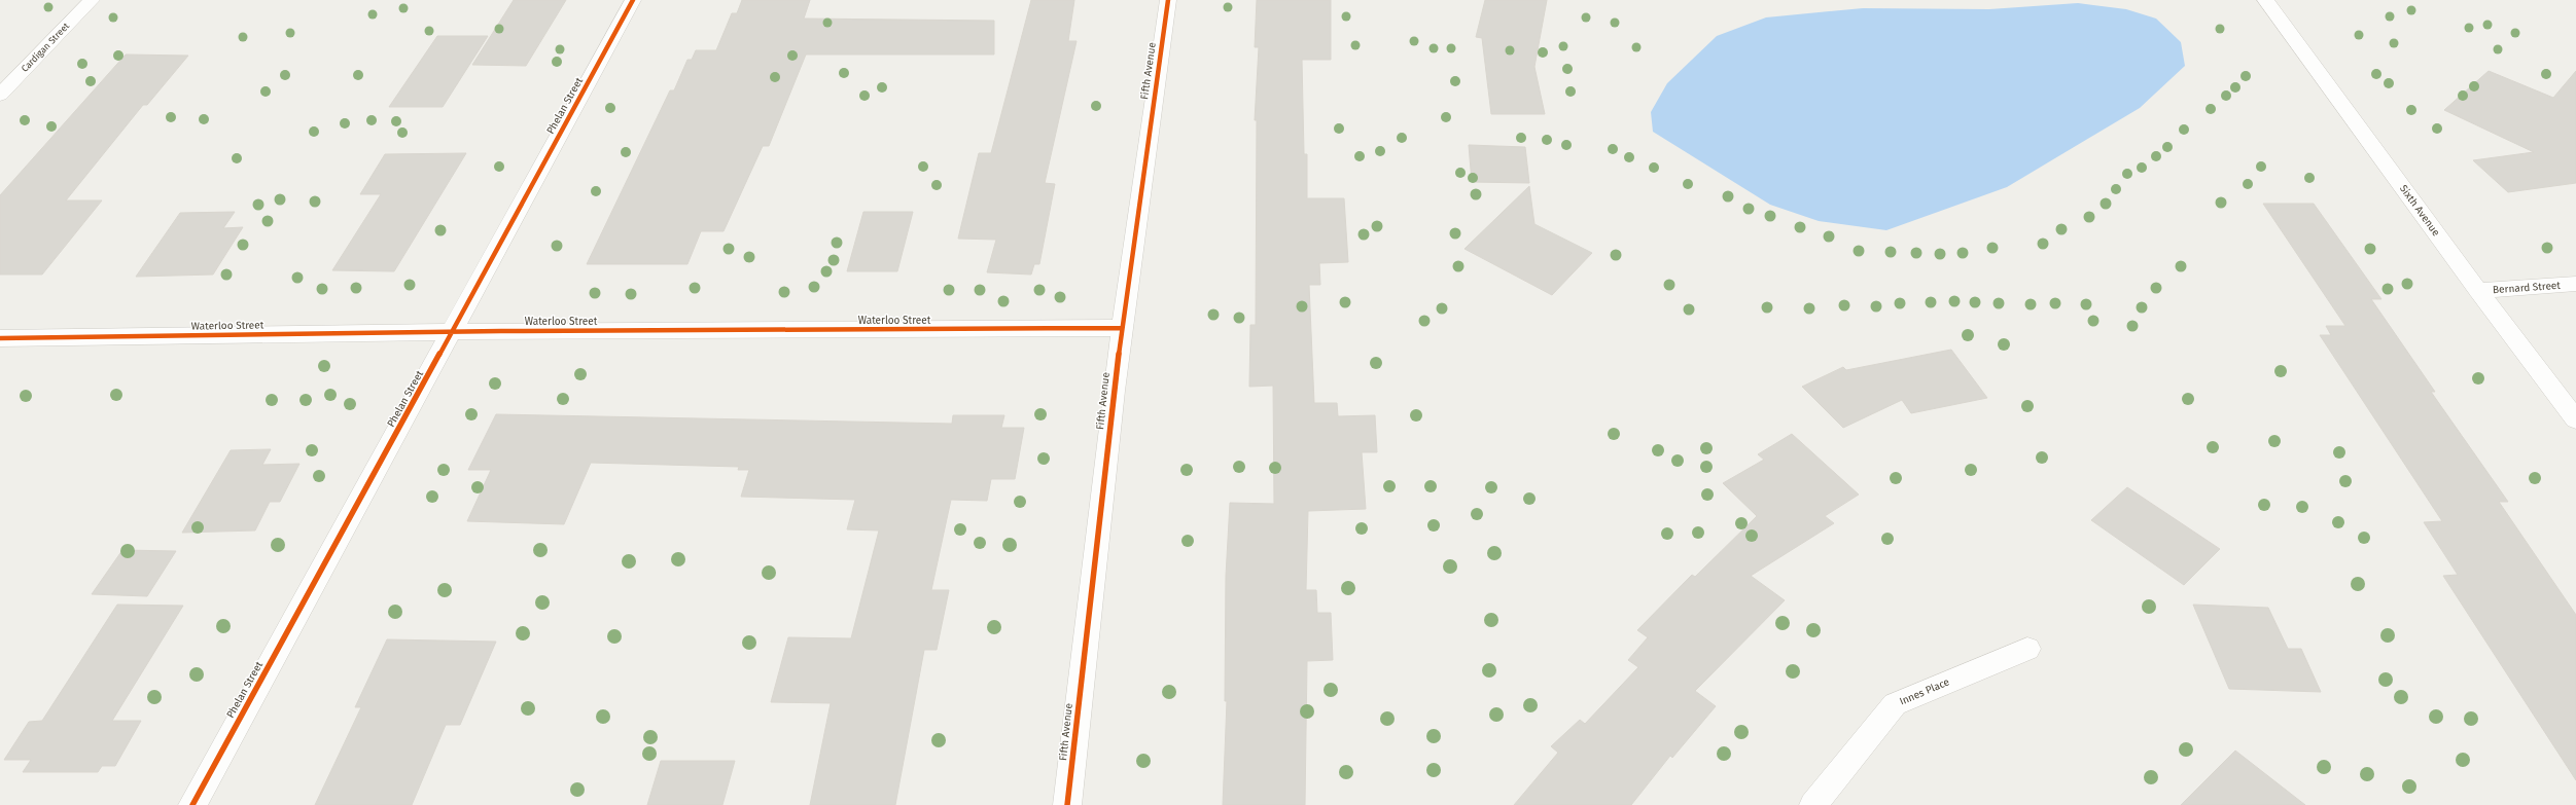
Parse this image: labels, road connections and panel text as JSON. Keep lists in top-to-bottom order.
{
  "streets": {
    "street": [
      "Cardigan Street",
      "Fifth Avenue",
      "Phelan Street",
      "Sixth Avenue",
      "Bernard Street",
      "Waterloo Street",
      "Innes Place"
    ]
  },
  "crossings": [
    ["Fifth Avenue", "Waterloo Street"],
    ["Phelan Street", "Waterloo Street"],
    ["Sixth Avenue", "Bernard Street"]
  ]
}
